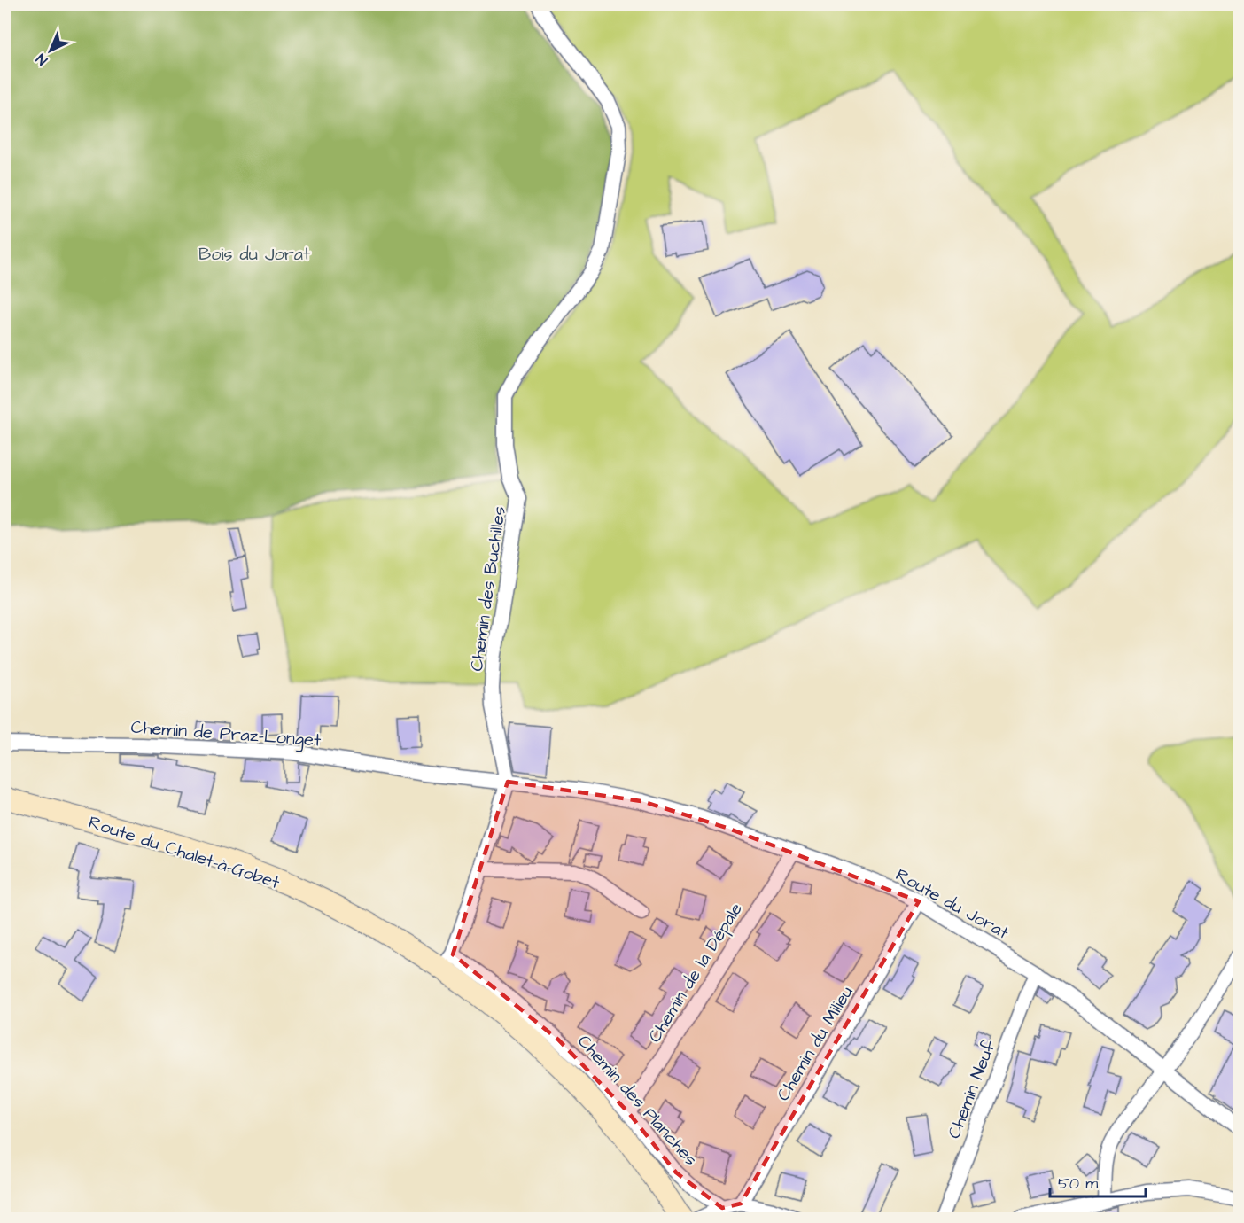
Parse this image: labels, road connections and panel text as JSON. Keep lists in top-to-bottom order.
{
  "streets": {
    "main road": ["Route du Chalet-à-Gobet"],
    "street": [
      "Chemin des Buchilles",
      "Chemin de Praz-Longet",
      "Route du Jorat",
      "Chemin de la Dépale",
      "Chemin du Milieu",
      "Chemin Neuf",
      "Chemin des Planches"
    ]
  },
  "crossings": [
    ["Chemin des Buchilles", "Chemin de Praz-Longet"],
    ["Chemin des Buchilles", "Route du Chalet-à-Gobet"],
    ["Chemin des Buchilles", "Route du Jorat"],
    ["Chemin des Buchilles", "Chemin des Planches"],
    ["Chemin de Praz-Longet", "Route du Jorat"],
    ["Route du Chalet-à-Gobet", "Chemin des Planches"],
    ["Route du Jorat", "Chemin de la Dépale"],
    ["Route du Jorat", "Chemin du Milieu"],
    ["Route du Jorat", "Chemin Neuf"],
    ["Chemin de la Dépale", "Chemin des Planches"]
  ],
  "parks": ["Bois du Jorat"],
  "scale_bar": "50 m",
  "north": "bottom left"
}
